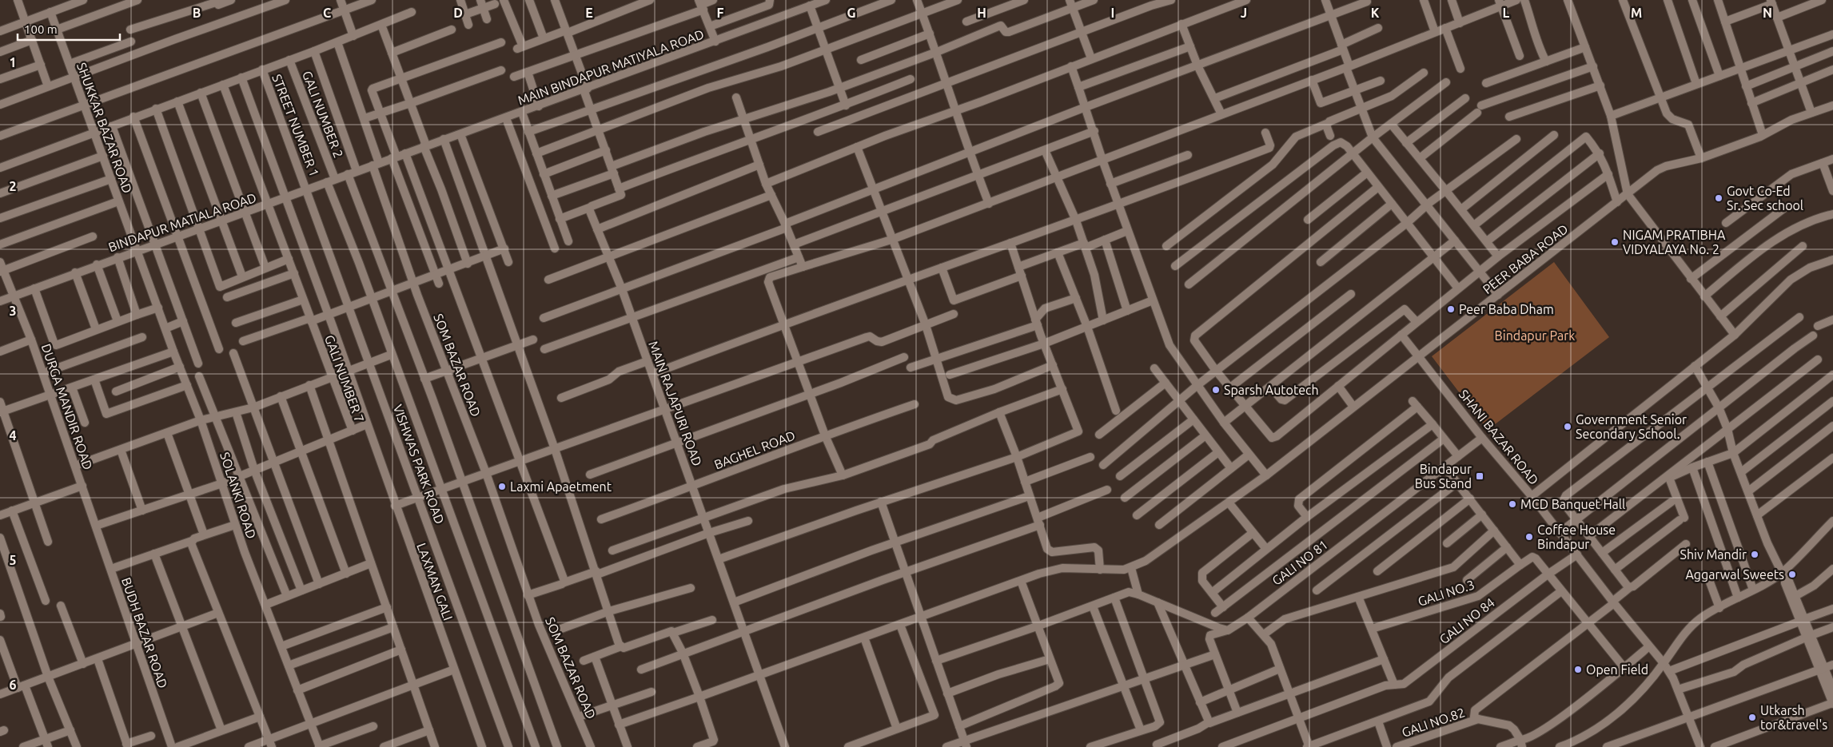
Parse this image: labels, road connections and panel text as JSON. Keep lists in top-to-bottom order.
{
  "streets": {
    "street": [
      "MAIN BINDAPUR MATIYALA ROAD",
      "GALI NUMBER 2",
      "STREET NUMBER 1",
      "SHUKKAR BAZAR ROAD",
      "BINDAPUR MATIALA ROAD",
      "PEER BABA ROAD",
      "SOM BAZAR ROAD",
      "GALI NUMBER 7",
      "MAIN RAJAPURI ROAD",
      "DURGA MANDIR ROAD",
      "SHANI BAZAR ROAD",
      "BAGHEL ROAD",
      "VISHWAS PARK ROAD",
      "SOLANKI ROAD",
      "GALI NO 81",
      "LAXMAN GALI",
      "GALI NO.3",
      "GALI NO 84",
      "BUDH BAZAR ROAD",
      "GALI NO.82"
    ]
  },
  "crossings": [
    ["GALI NUMBER 2", "BINDAPUR MATIALA ROAD"],
    ["STREET NUMBER 1", "BINDAPUR MATIALA ROAD"],
    ["STREET NUMBER 1", "VISHWAS PARK ROAD"],
    ["SHUKKAR BAZAR ROAD", "BINDAPUR MATIALA ROAD"],
    ["SHUKKAR BAZAR ROAD", "SOLANKI ROAD"],
    ["BINDAPUR MATIALA ROAD", "SOM BAZAR ROAD"],
    ["BINDAPUR MATIALA ROAD", "GALI NUMBER 7"],
    ["BINDAPUR MATIALA ROAD", "DURGA MANDIR ROAD"],
    ["BINDAPUR MATIALA ROAD", "VISHWAS PARK ROAD"],
    ["BINDAPUR MATIALA ROAD", "SOLANKI ROAD"],
    ["BINDAPUR MATIALA ROAD", "LAXMAN GALI"],
    ["PEER BABA ROAD", "SHANI BAZAR ROAD"],
    ["GALI NUMBER 7", "DURGA MANDIR ROAD"],
    ["GALI NUMBER 7", "SOLANKI ROAD"],
    ["GALI NUMBER 7", "BUDH BAZAR ROAD"],
    ["MAIN RAJAPURI ROAD", "BAGHEL ROAD"],
    ["DURGA MANDIR ROAD", "BUDH BAZAR ROAD"],
    ["SHANI BAZAR ROAD", "GALI NO 81"],
    ["SHANI BAZAR ROAD", "GALI NO 84"]
  ],
  "parks": ["Bindapur Park"],
  "places": {
    "other": [
      "Govt Co-Ed Sr. Sec school",
      "NIGAM PRATIBHA VIDYALAYA No. 2",
      "Peer Baba Dham",
      "Sparsh Autotech",
      "Government Senior Secondary School.",
      "Laxmi Apaetment",
      "MCD Banquet Hall",
      "Coffee House Bindapur",
      "Shiv Mandir",
      "Aggarwal Sweets",
      "Open Field",
      "Utkarsh tor&travel's"
    ],
    "transit": ["Bindapur Bus Stand"]
  },
  "scale_bar": "100 m",
  "grid": {
    "columns": [
      "B",
      "C",
      "D",
      "E",
      "F",
      "G",
      "H",
      "I",
      "J",
      "K",
      "L",
      "M",
      "N"
    ],
    "rows": [
      "1",
      "2",
      "3",
      "4",
      "5",
      "6"
    ]
  }
}
